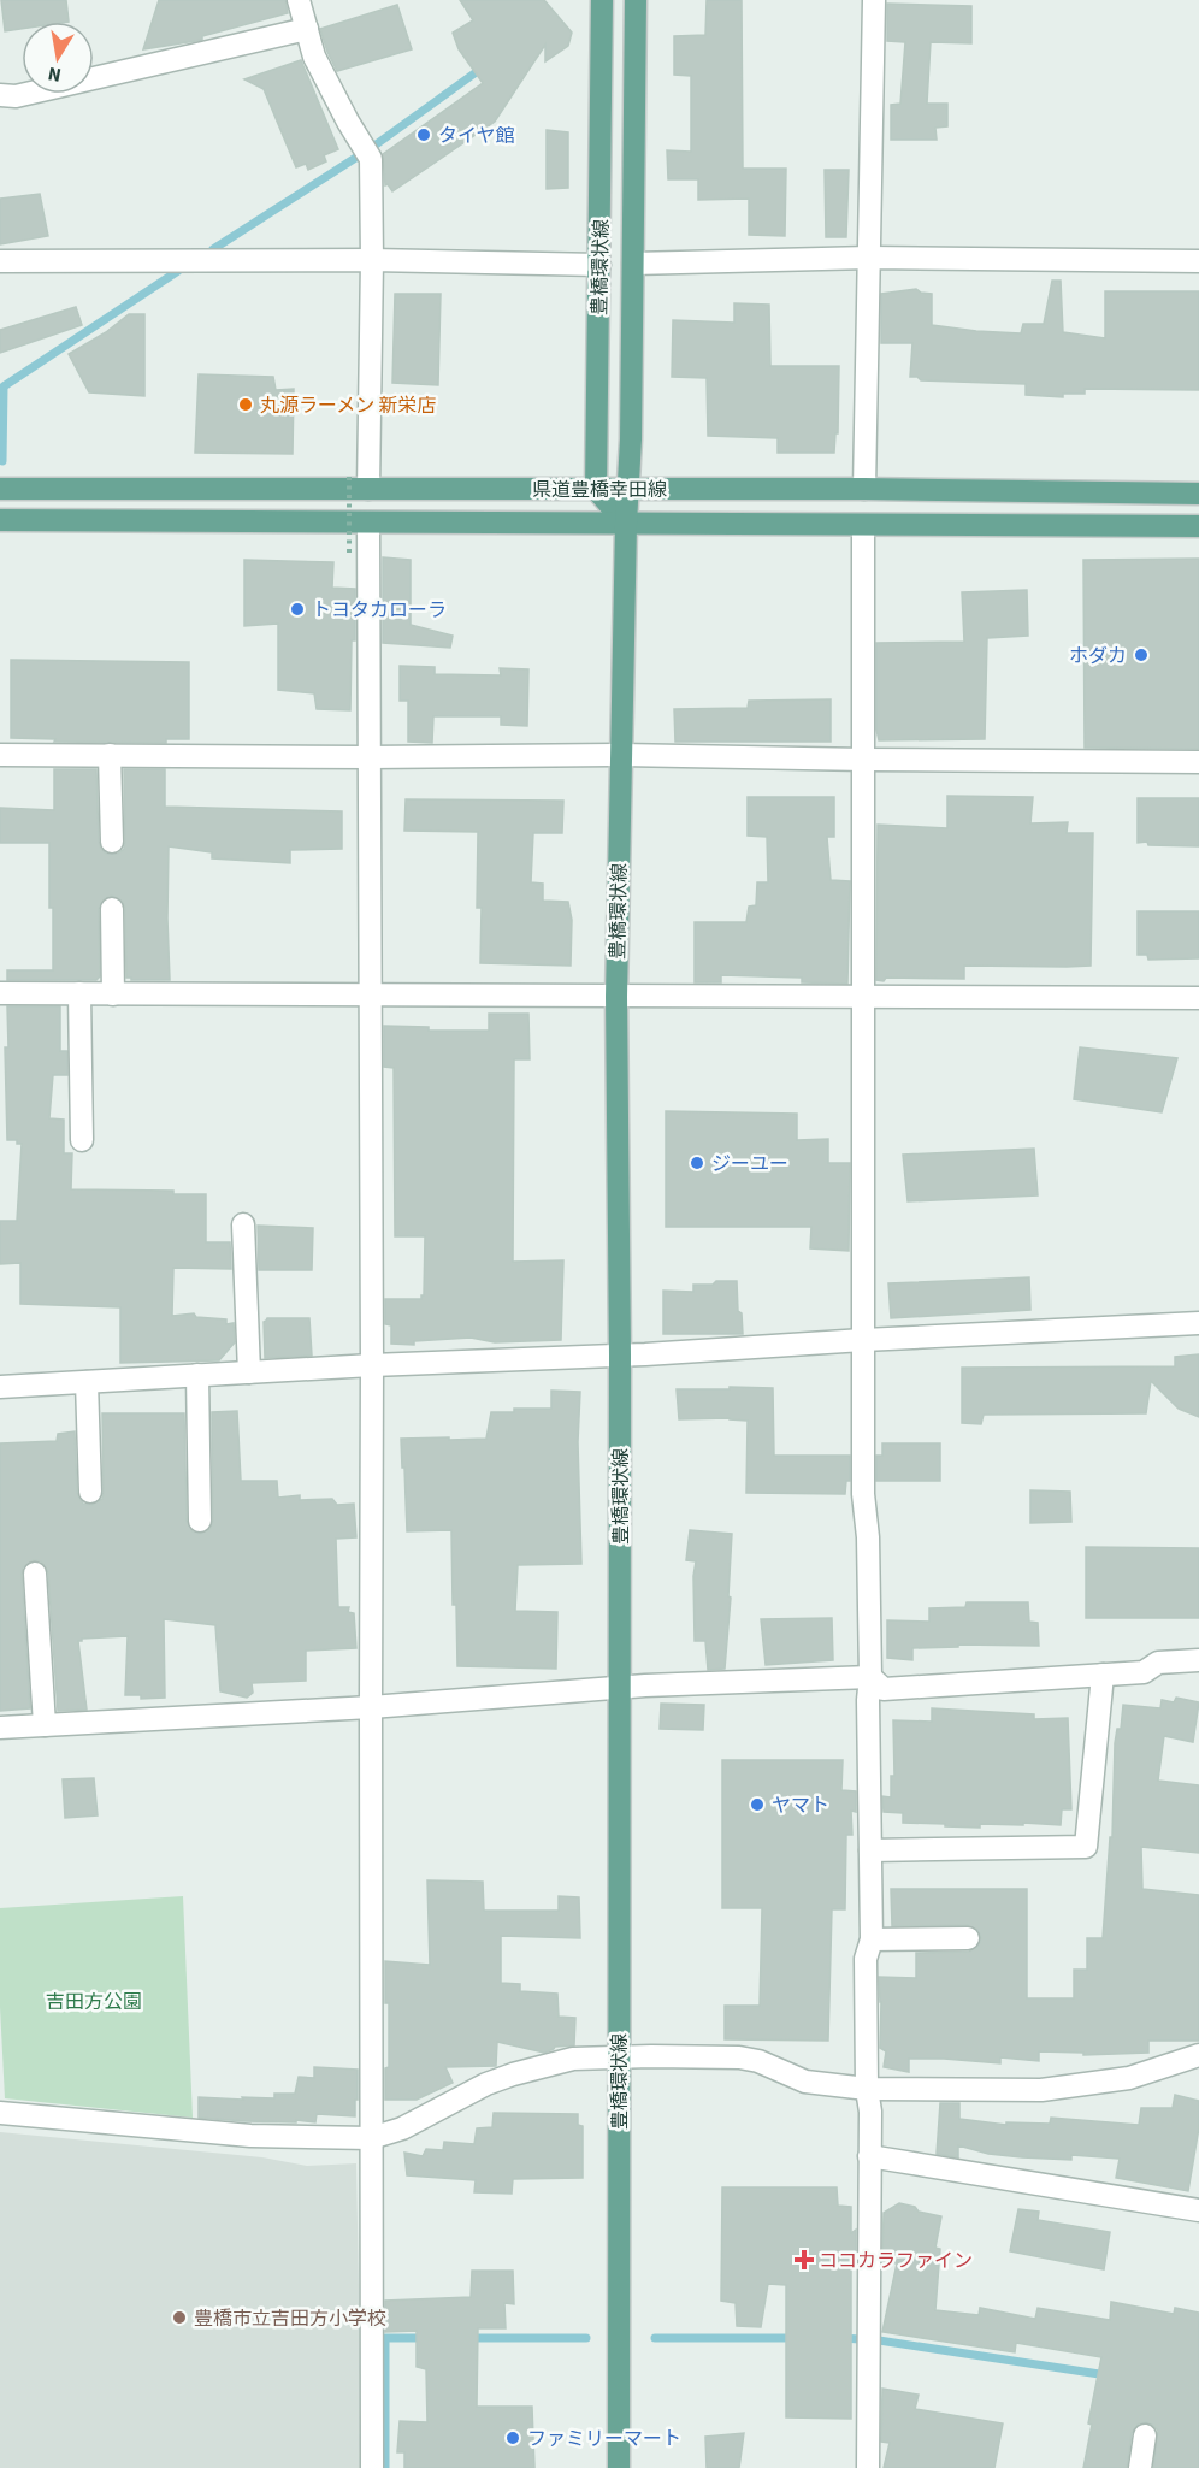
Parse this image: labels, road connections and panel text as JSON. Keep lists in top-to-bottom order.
{
  "streets": {
    "main road": ["豊橋環状線", "県道豊橋幸田線"]
  },
  "crossings": [
    ["豊橋環状線", "県道豊橋幸田線"]
  ],
  "parks": ["吉田方公園"],
  "places": {
    "other": [
      "タイヤ館",
      "丸源ラーメン 新栄店",
      "トヨタカローラ",
      "ホダカ",
      "ジーユー",
      "ヤマト",
      "豊橋市立吉田方小学校",
      "ファミリーマート"
    ],
    "health": ["ココカラファイン"]
  },
  "north": "bottom"
}
